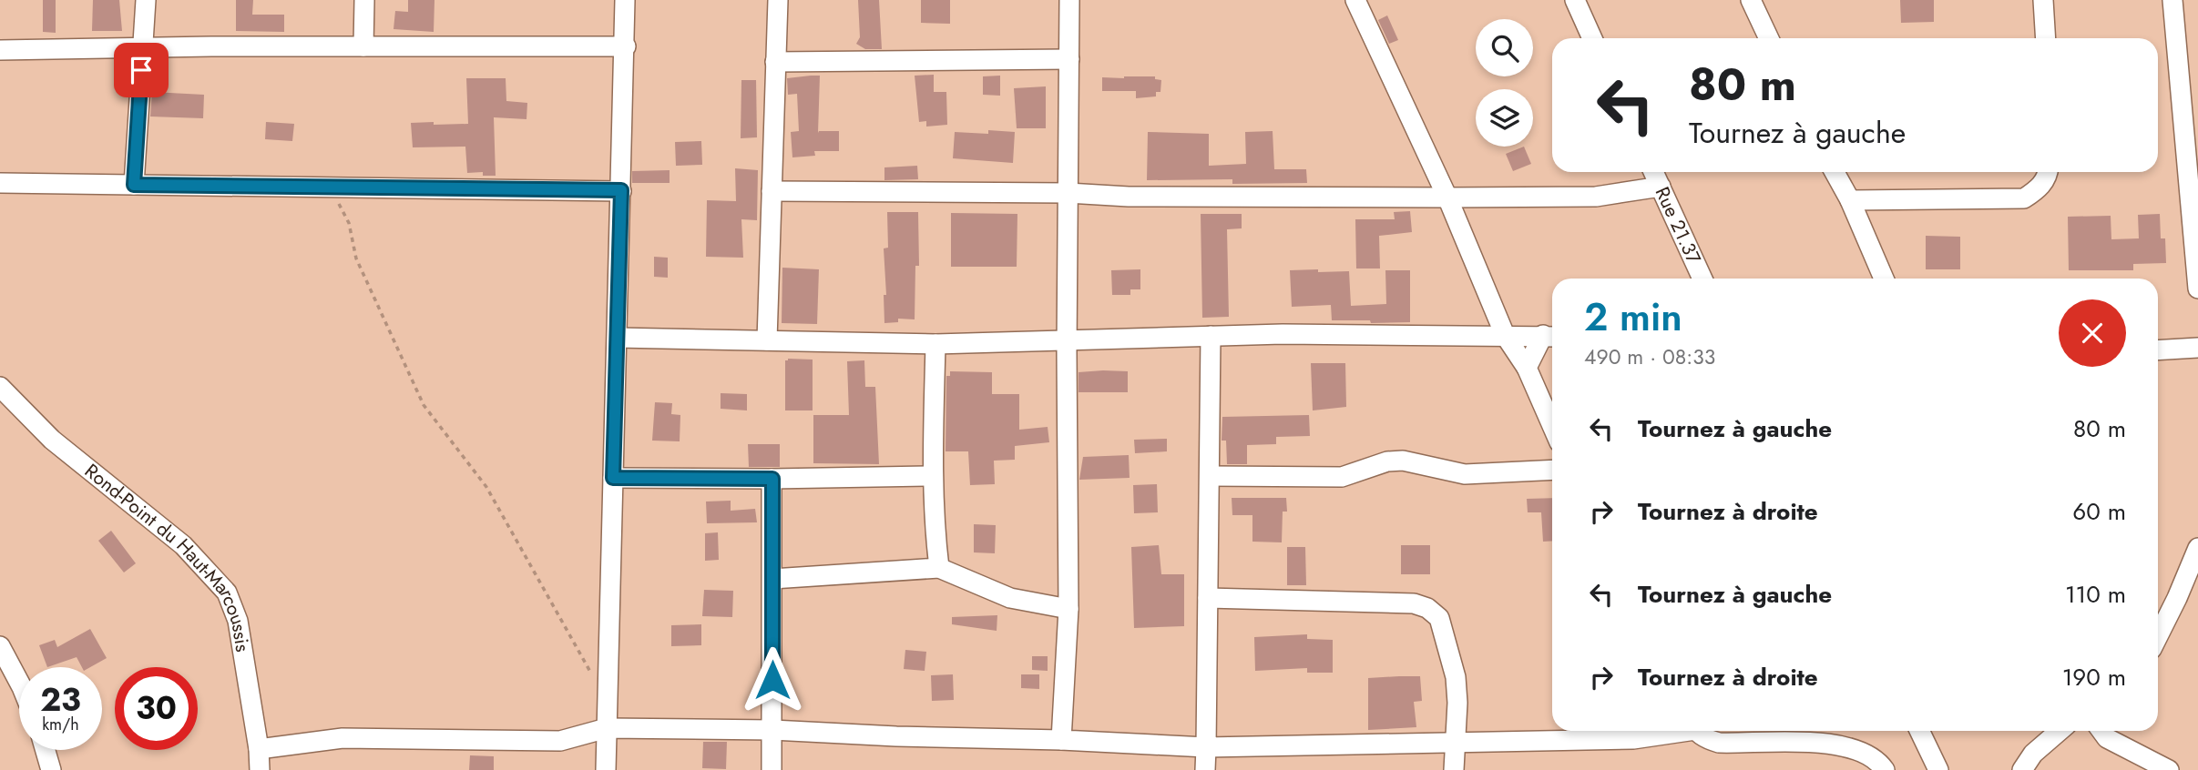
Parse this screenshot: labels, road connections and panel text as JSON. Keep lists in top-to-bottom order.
{
  "streets": {
    "street": ["Rue 21.37", "Rond-Point du Haut-Marcoussis"]
  },
  "page": {
    "turn": ["80 m", "Tournez à gauche"],
    "heading": ["2 min", "490 m · 08:33"],
    "list": [
      {
        "name": "Tournez à gauche",
        "value": "80 m"
      },
      {
        "name": "Tournez à droite",
        "value": "60 m"
      },
      {
        "name": "Tournez à gauche",
        "value": "110 m"
      },
      {
        "name": "Tournez à droite",
        "value": "190 m"
      }
    ],
    "speed": "23 km/h",
    "limit": "30"
  }
}
